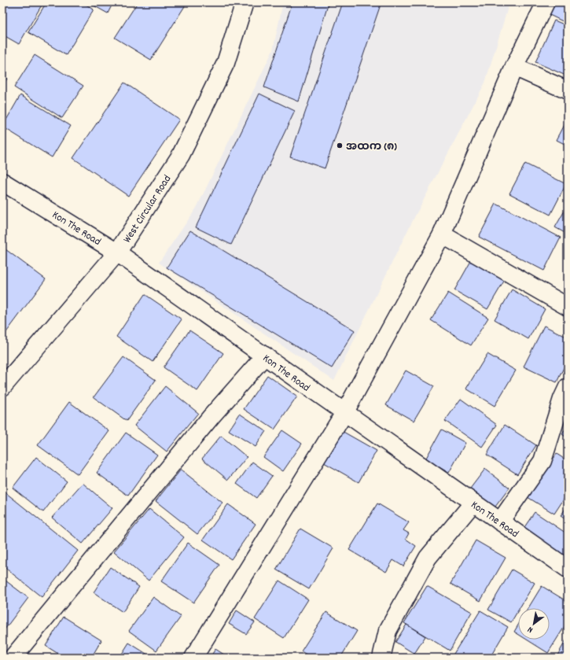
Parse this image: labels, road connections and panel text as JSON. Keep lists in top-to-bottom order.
{
  "streets": {
    "street": ["West Circular Road", "Kon The Road"]
  },
  "crossings": [
    ["West Circular Road", "Kon The Road"]
  ],
  "places": ["အထက (၈)"],
  "north": "bottom left"
}
